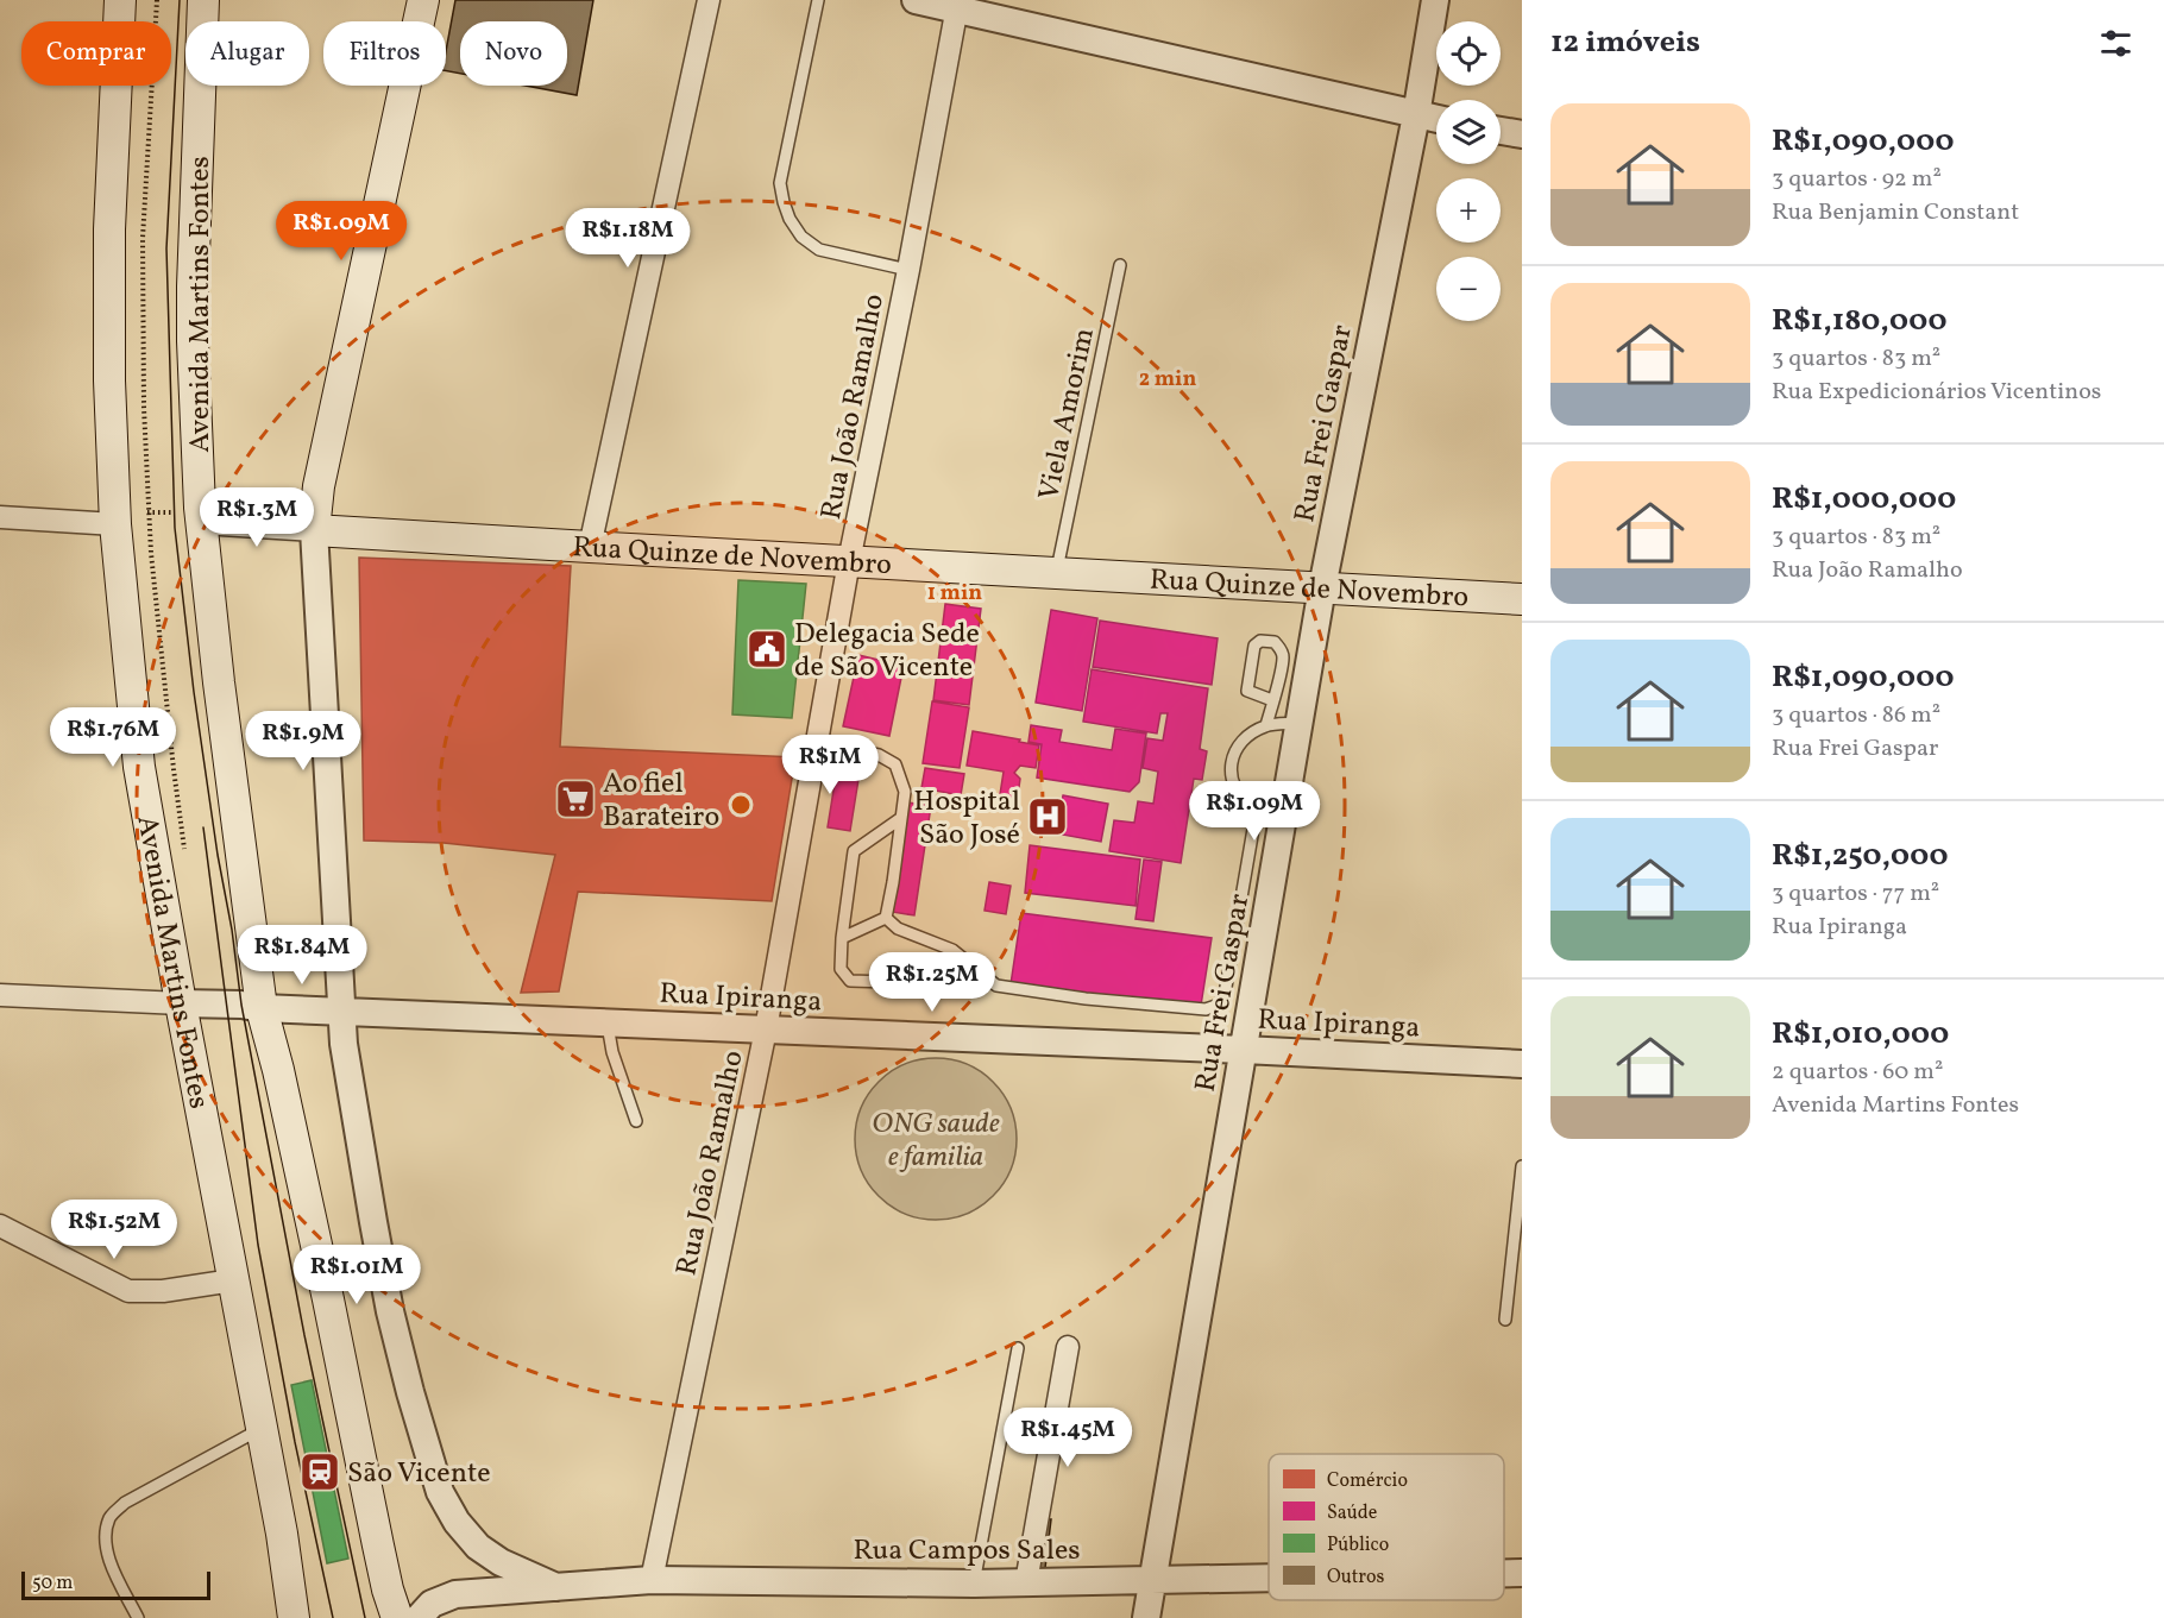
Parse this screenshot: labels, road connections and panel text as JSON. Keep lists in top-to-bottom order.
{
  "streets": {
    "main road": ["Avenida Martins Fontes", "Rua Quinze de Novembro"],
    "street": [
      "Rua João Ramalho",
      "Rua Frei Gaspar",
      "Rua Ipiranga",
      "Rua Campos Sales"
    ],
    "lane": ["Viela Amorim"]
  },
  "crossings": [
    ["Avenida Martins Fontes", "Rua Quinze de Novembro"],
    ["Avenida Martins Fontes", "Rua Ipiranga"],
    ["Rua João Ramalho", "Rua Quinze de Novembro"],
    ["Rua João Ramalho", "Rua Ipiranga"],
    ["Rua João Ramalho", "Rua Campos Sales"],
    ["Viela Amorim", "Rua Quinze de Novembro"],
    ["Rua Frei Gaspar", "Rua Quinze de Novembro"],
    ["Rua Frei Gaspar", "Rua Ipiranga"],
    ["Rua Frei Gaspar", "Rua Campos Sales"]
  ],
  "parks": ["ONG saude e familia"],
  "places": {
    "public building": ["Delegacia Sede de São Vicente"],
    "supermarket": ["Ao fiel Barateiro"],
    "hospital": ["Hospital São José"],
    "station": ["São Vicente"]
  },
  "legend": [
    "Comércio",
    "Saúde",
    "Público",
    "Outros"
  ],
  "scale_bar": "50 m",
  "page": {
    "heading": "12 imóveis",
    "map_buttons": ["+", "−"],
    "chip": [
      "Comprar",
      "Alugar",
      "Filtros",
      "Novo"
    ],
    "list": [
      {
        "name": "R$1,090,000",
        "note": "3 quartos · 92 m² · Rua Benjamin Constant"
      },
      {
        "name": "R$1,180,000",
        "note": "3 quartos · 83 m² · Rua Expedicionários Vicentinos"
      },
      {
        "name": "R$1,000,000",
        "note": "3 quartos · 83 m² · Rua João Ramalho"
      },
      {
        "name": "R$1,090,000",
        "note": "3 quartos · 86 m² · Rua Frei Gaspar"
      },
      {
        "name": "R$1,250,000",
        "note": "3 quartos · 77 m² · Rua Ipiranga"
      },
      {
        "name": "R$1,010,000",
        "note": "2 quartos · 60 m² · Avenida Martins Fontes"
      }
    ],
    "price": [
      "R$1.09M",
      "R$1.18M",
      "R$1.3M",
      "R$1.76M",
      "R$1.9M",
      "R$1M",
      "R$1.09M",
      "R$1.84M",
      "R$1.25M",
      "R$1.52M",
      "R$1.01M",
      "R$1.45M"
    ],
    "scale": "50 m"
  },
  "rings": ["2 min", "1 min"]
}
